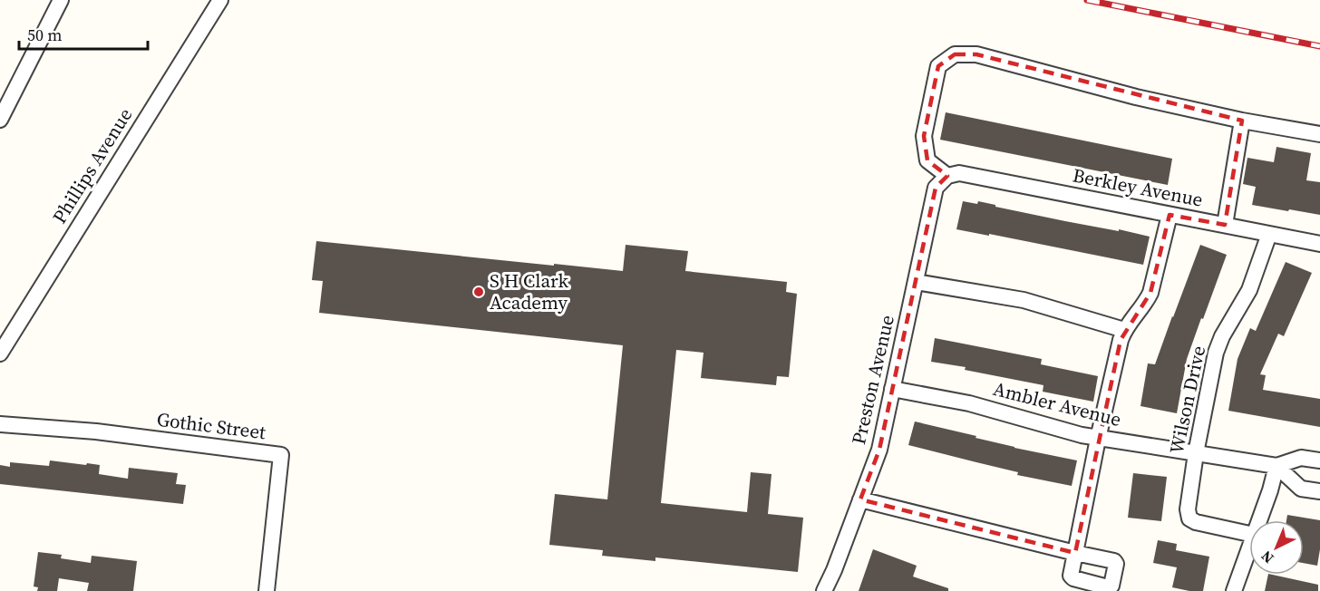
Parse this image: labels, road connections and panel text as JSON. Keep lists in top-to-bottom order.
{
  "streets": {
    "street": [
      "Phillips Avenue",
      "Berkley Avenue",
      "Preston Avenue",
      "Wilson Drive",
      "Ambler Avenue",
      "Gothic Street"
    ]
  },
  "crossings": [
    ["Berkley Avenue", "Preston Avenue"],
    ["Berkley Avenue", "Wilson Drive"],
    ["Preston Avenue", "Ambler Avenue"],
    ["Wilson Drive", "Ambler Avenue"]
  ],
  "places": ["S H Clark Academy"],
  "scale_bar": "50 m",
  "north": "bottom left"
}
